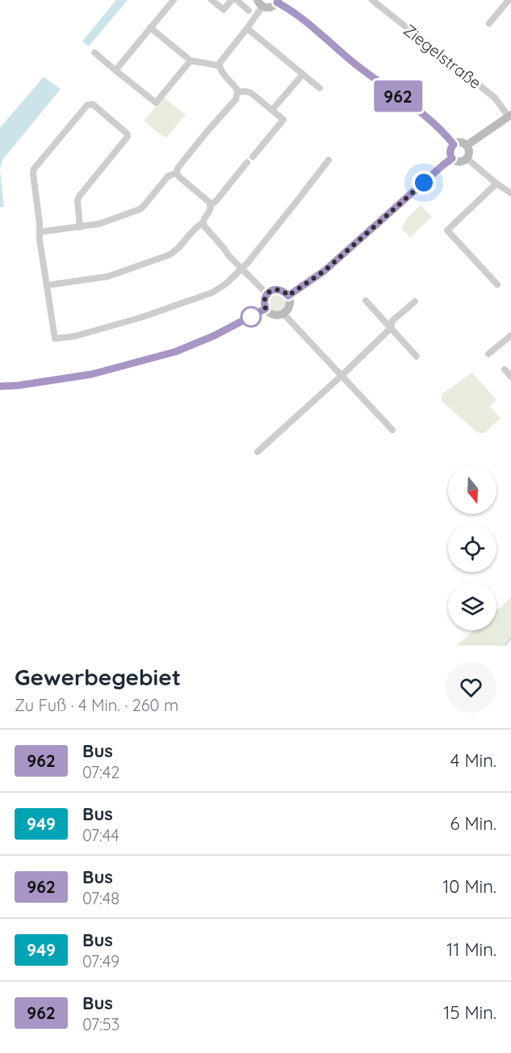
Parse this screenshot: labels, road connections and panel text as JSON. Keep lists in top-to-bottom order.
{
  "streets": {
    "street": ["Ziegelstraße"]
  },
  "lines": ["bus line 962"],
  "north": "bottom",
  "page": {
    "on_map": "962",
    "heading": ["Gewerbegebiet", "Zu Fuß · 4 Min. · 260 m"],
    "list": [
      {
        "mark": "962",
        "name": "Bus",
        "note": "07:42",
        "value": "4 Min."
      },
      {
        "mark": "949",
        "name": "Bus",
        "note": "07:44",
        "value": "6 Min."
      },
      {
        "mark": "962",
        "name": "Bus",
        "note": "07:48",
        "value": "10 Min."
      },
      {
        "mark": "949",
        "name": "Bus",
        "note": "07:49",
        "value": "11 Min."
      },
      {
        "mark": "962",
        "name": "Bus",
        "note": "07:53",
        "value": "15 Min."
      }
    ]
  }
}
